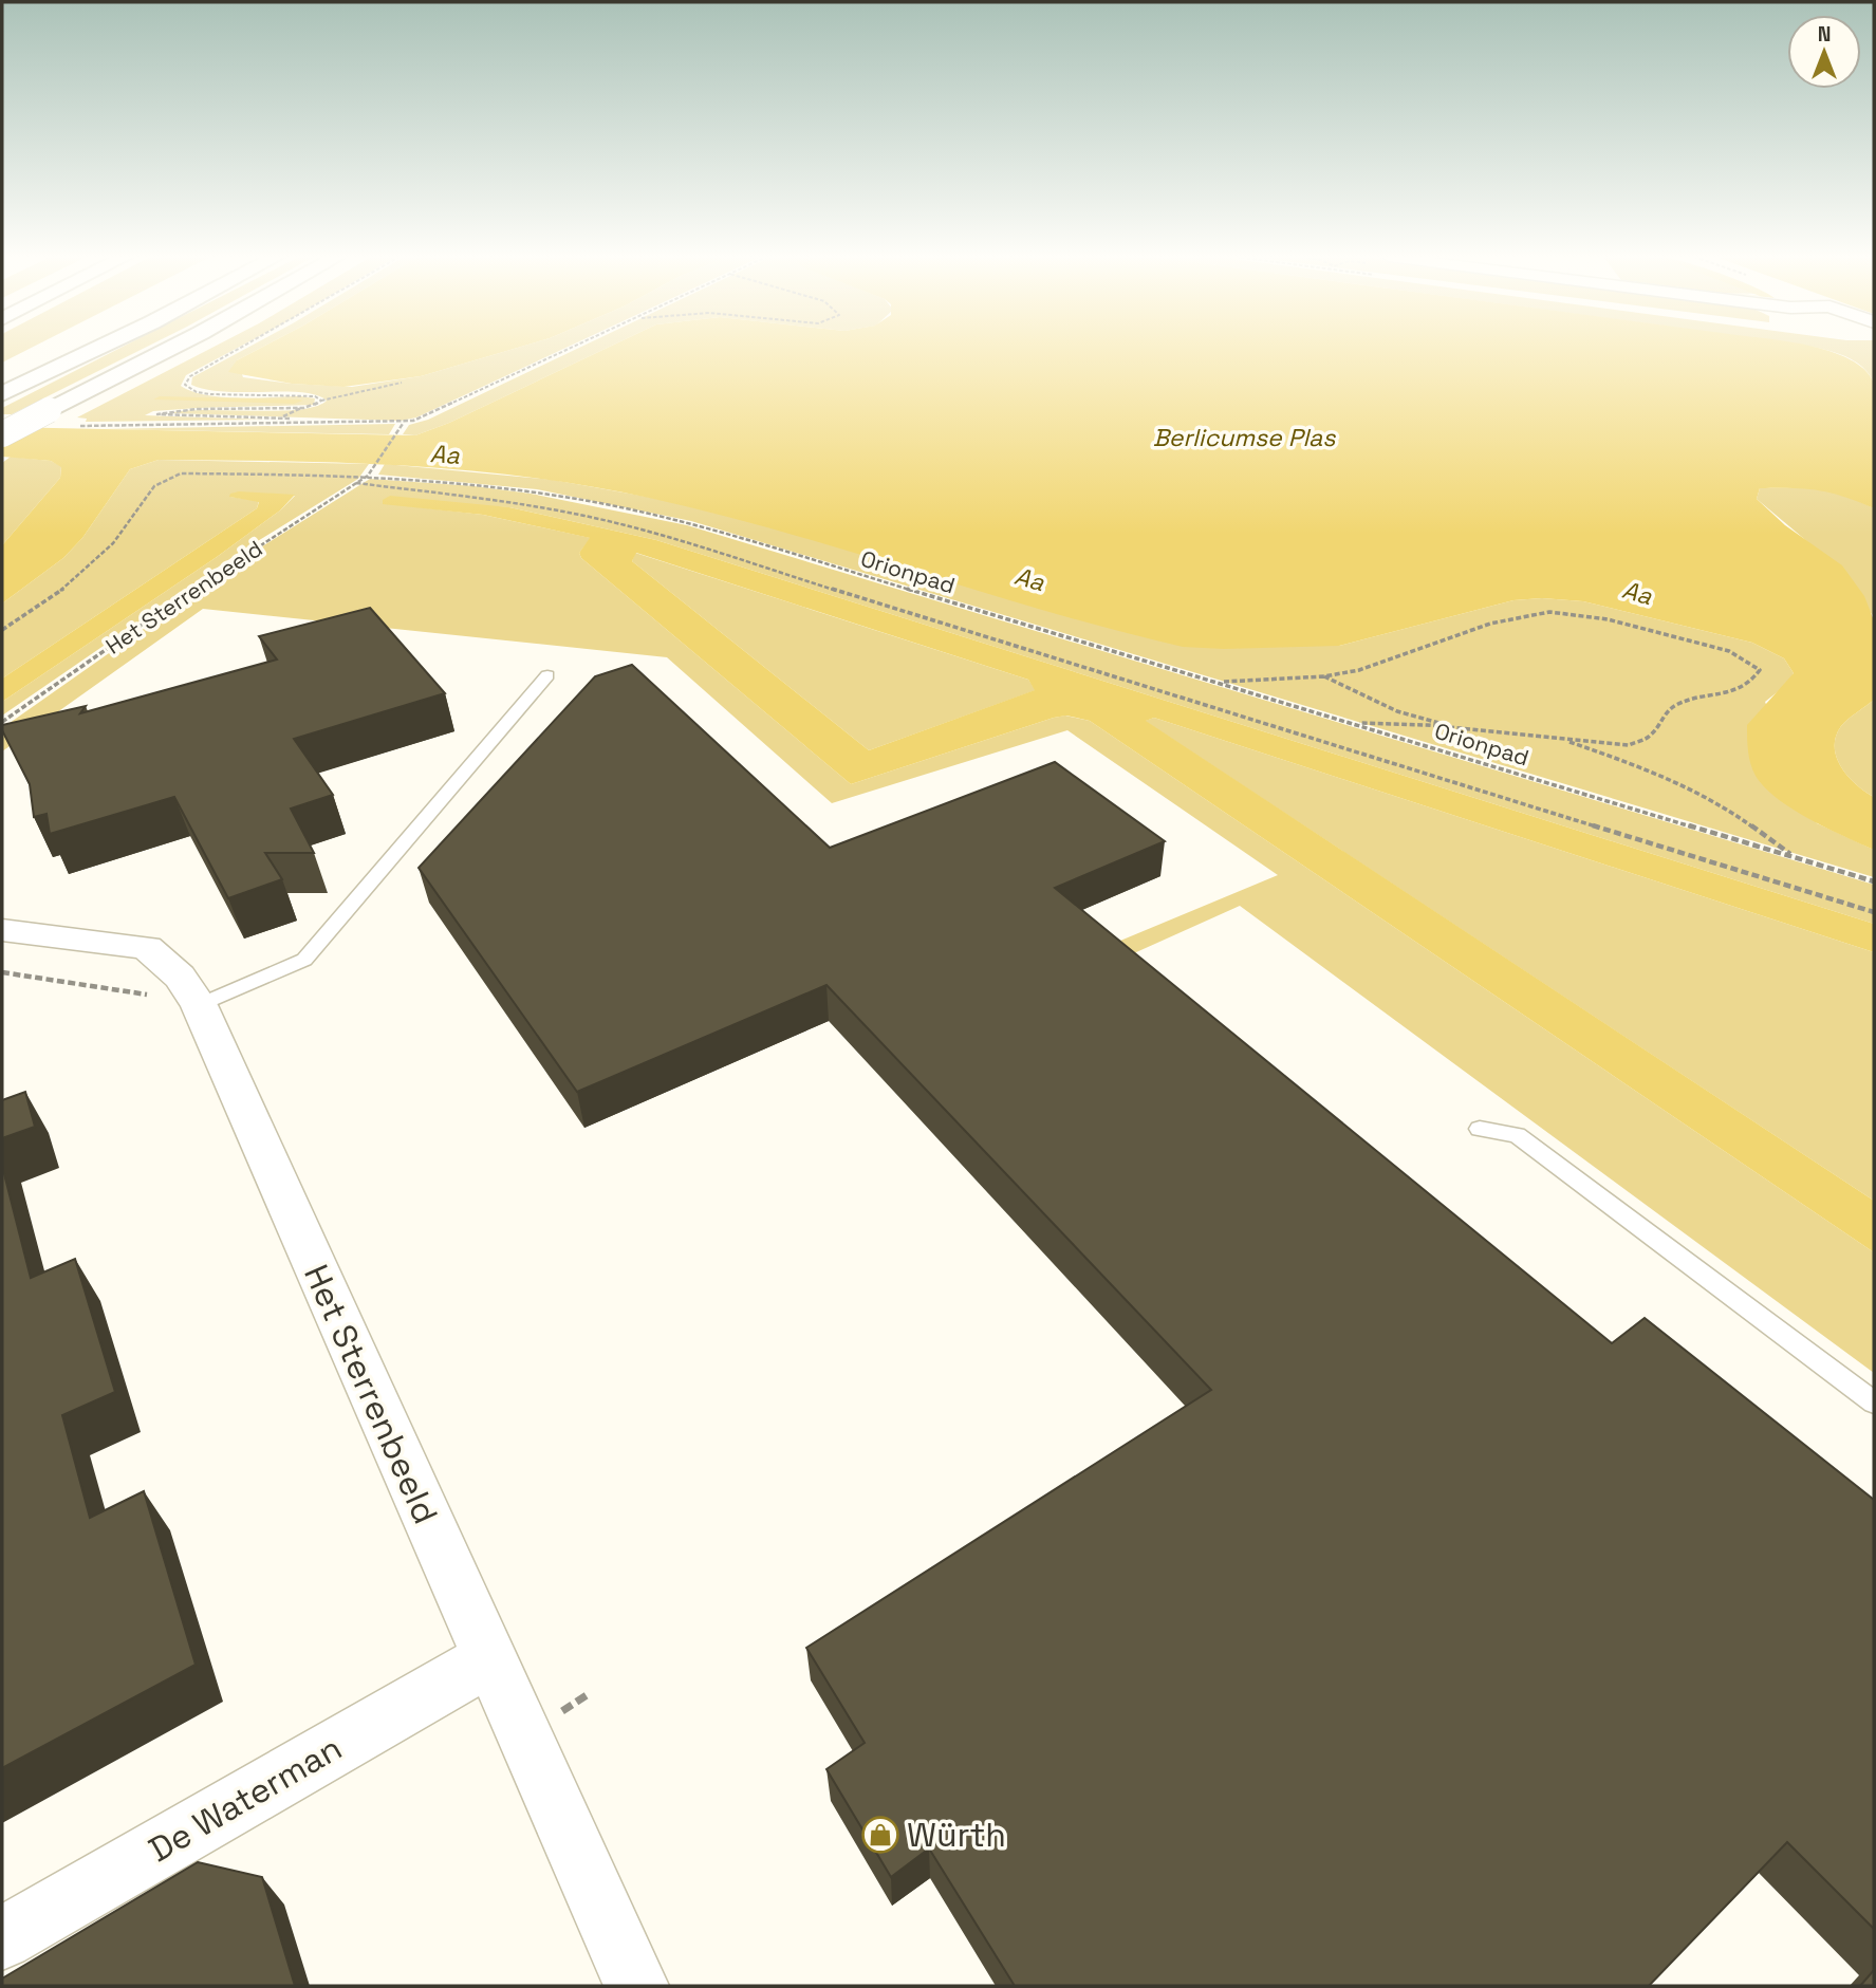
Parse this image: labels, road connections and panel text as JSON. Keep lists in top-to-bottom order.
{
  "streets": {
    "street": ["Het Sterrenbeeld", "De Waterman"],
    "path": ["Orionpad"]
  },
  "crossings": [
    ["Orionpad", "Het Sterrenbeeld"],
    ["Het Sterrenbeeld", "De Waterman"]
  ],
  "water": ["Berlicumse Plas", "Aa"],
  "places": {
    "shop": ["Würth"]
  },
  "north": "top"
}
